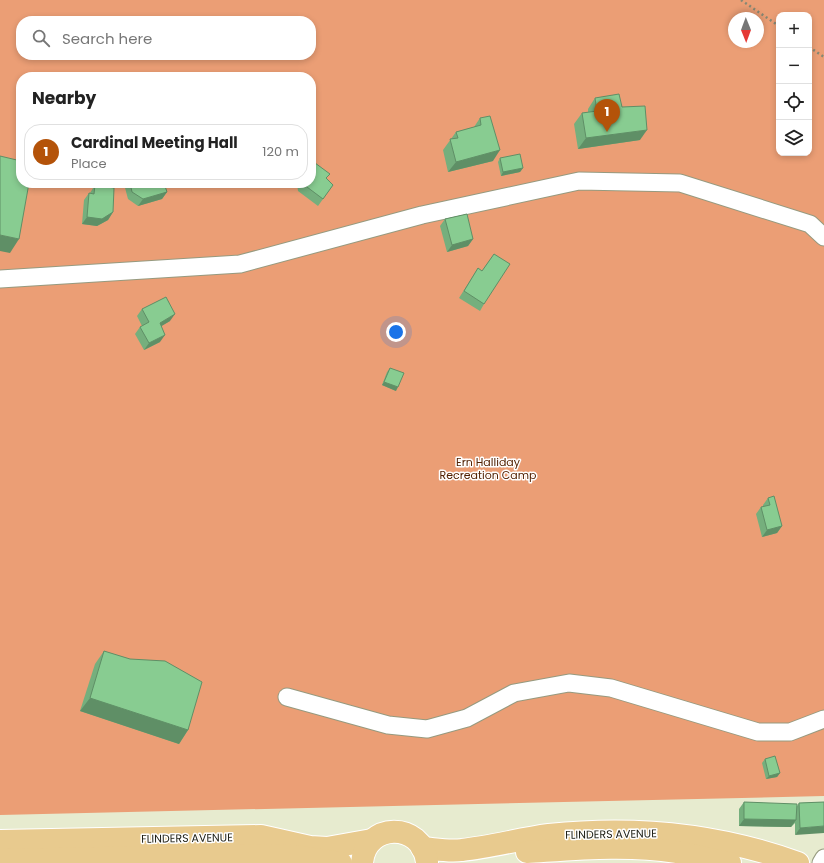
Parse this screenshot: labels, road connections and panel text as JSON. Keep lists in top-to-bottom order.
{
  "streets": {
    "main road": ["FLINDERS AVENUE"]
  },
  "parks": ["Ern Halliday Recreation Camp"],
  "north": "bottom",
  "page": {
    "map_buttons": ["+", "−"],
    "search": "Search here",
    "heading": "Nearby",
    "pins": "1",
    "list": [
      {
        "mark": "1",
        "name": "Cardinal Meeting Hall",
        "note": "Place",
        "value": "120 m"
      }
    ]
  }
}
